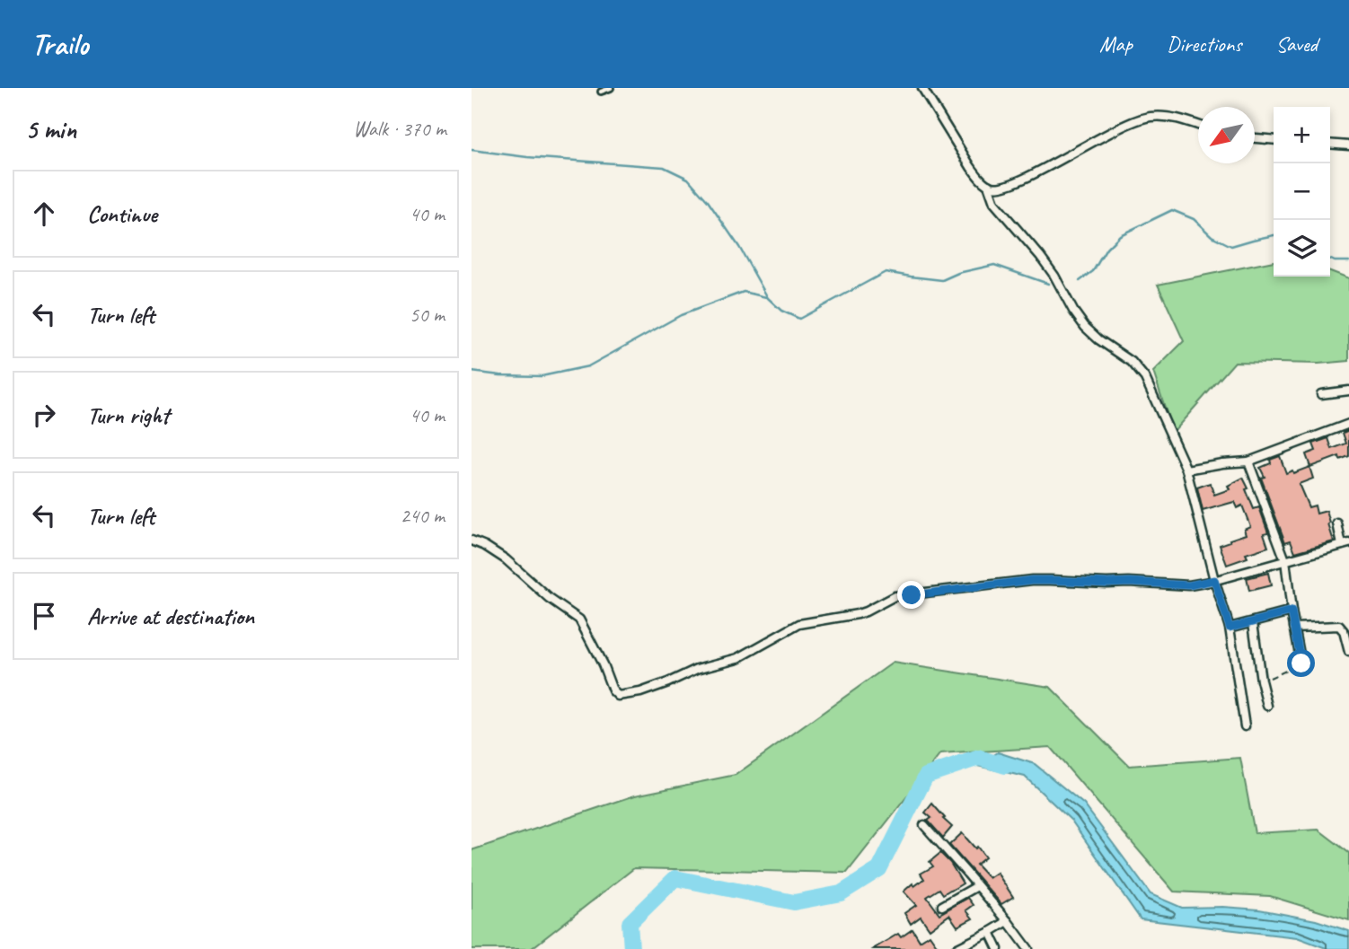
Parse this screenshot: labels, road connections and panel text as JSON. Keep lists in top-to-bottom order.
{
  "north": "bottom left",
  "page": {
    "header": "Trailo",
    "nav": ["Map", "Directions", "Saved"],
    "heading": ["5 min", "Walk · 370 m"],
    "map_buttons": ["+", "−"],
    "list": [
      ["Continue", "40 m"],
      ["Turn left", "50 m"],
      ["Turn right", "40 m"],
      ["Turn left", "240 m"],
      "Arrive at destination"
    ]
  }
}
